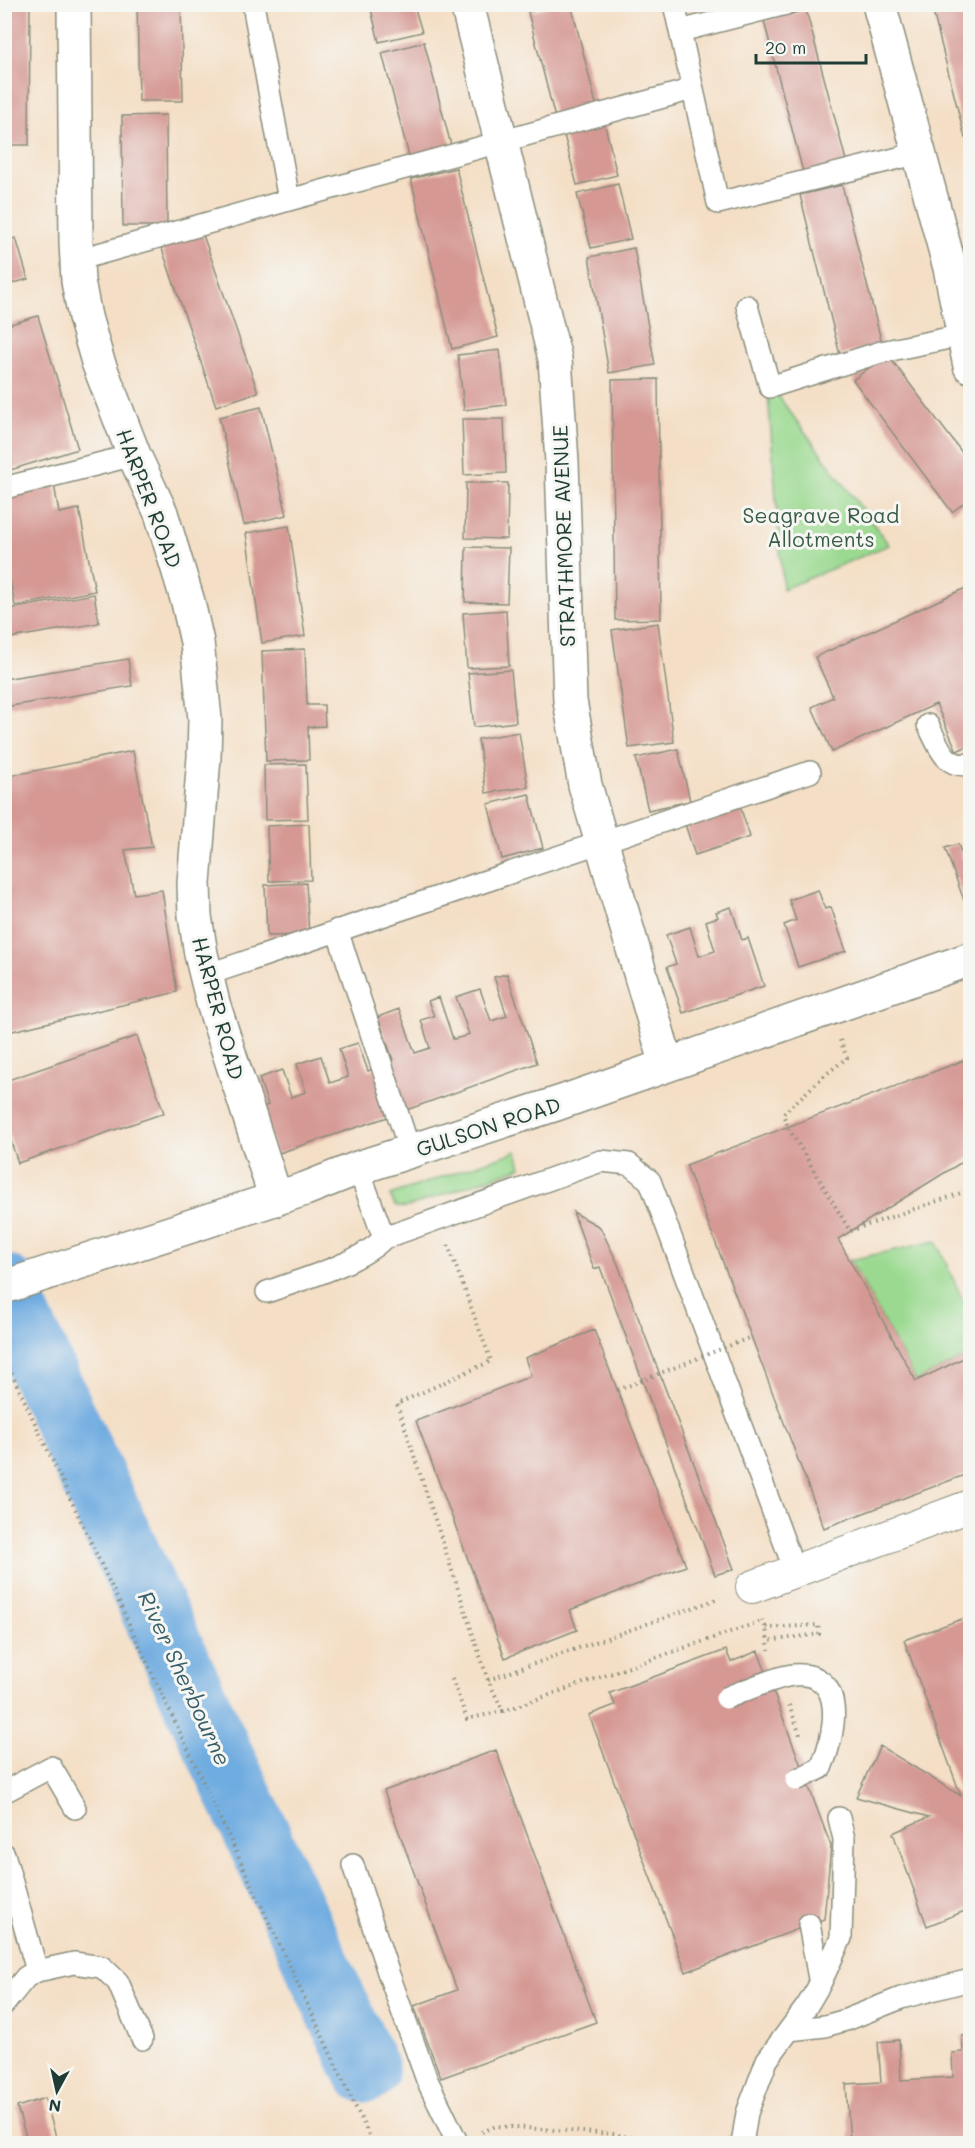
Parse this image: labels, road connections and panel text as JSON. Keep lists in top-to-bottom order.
{
  "streets": {
    "street": ["HARPER ROAD", "STRATHMORE AVENUE", "GULSON ROAD"]
  },
  "crossings": [
    ["HARPER ROAD", "GULSON ROAD"],
    ["STRATHMORE AVENUE", "GULSON ROAD"]
  ],
  "water": ["River Sherbourne"],
  "parks": ["Seagrave Road Allotments"],
  "scale_bar": "20 m",
  "north": "bottom"
}
